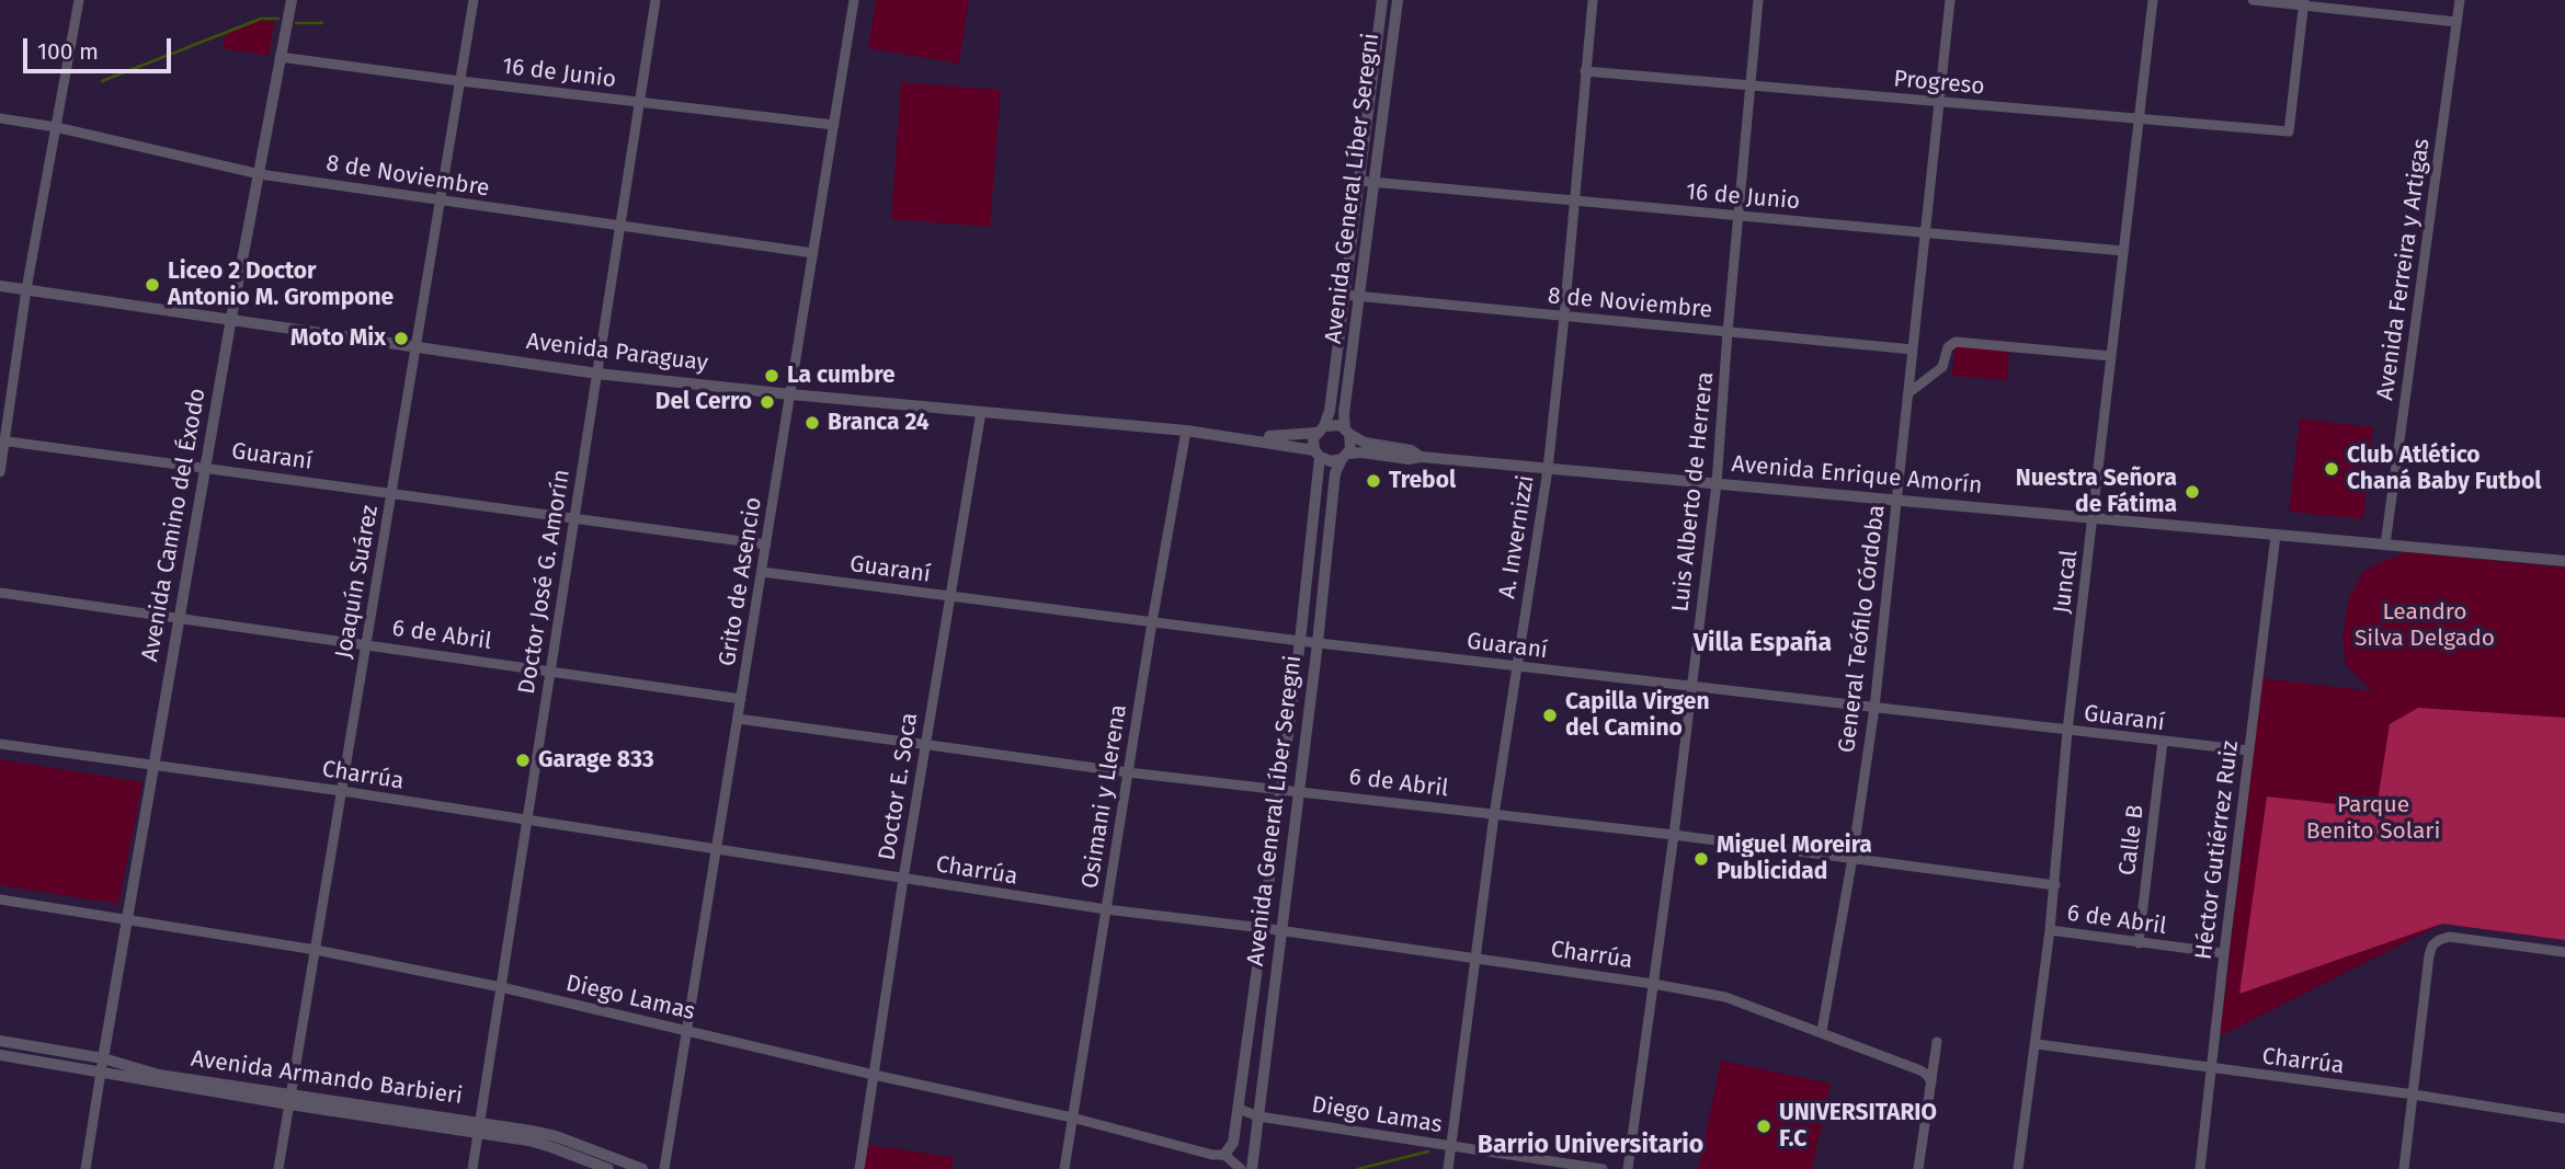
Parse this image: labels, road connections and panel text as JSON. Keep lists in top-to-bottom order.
{
  "streets": {
    "street": [
      "16 de Junio",
      "Progreso",
      "8 de Noviembre",
      "Avenida General Líber Seregni",
      "Avenida Ferreira y Artigas",
      "Avenida Paraguay",
      "Guaraní",
      "Avenida Enrique Amorín",
      "Luis Alberto de Herrera",
      "Avenida Camino del Éxodo",
      "A. Invernizzi",
      "Joaquín Suárez",
      "Doctor José G. Amorín",
      "Grito de Asencio",
      "Juncal",
      "General Teófilo Córdoba",
      "6 de Abril",
      "Charrúa",
      "Doctor E. Soca",
      "Osimani y Llerena",
      "Calle B",
      "Héctor Gutiérrez Ruiz",
      "Diego Lamas",
      "Avenida Armando Barbieri"
    ]
  },
  "crossings": [
    ["16 de Junio", "Avenida General Líber Seregni"],
    ["16 de Junio", "Luis Alberto de Herrera"],
    ["16 de Junio", "Avenida Camino del Éxodo"],
    ["16 de Junio", "A. Invernizzi"],
    ["16 de Junio", "Joaquín Suárez"],
    ["16 de Junio", "Doctor José G. Amorín"],
    ["16 de Junio", "Grito de Asencio"],
    ["16 de Junio", "Juncal"],
    ["16 de Junio", "General Teófilo Córdoba"],
    ["Progreso", "Luis Alberto de Herrera"],
    ["Progreso", "A. Invernizzi"],
    ["Progreso", "Juncal"],
    ["Progreso", "General Teófilo Córdoba"],
    ["8 de Noviembre", "Avenida General Líber Seregni"],
    ["8 de Noviembre", "Luis Alberto de Herrera"],
    ["8 de Noviembre", "Avenida Camino del Éxodo"],
    ["8 de Noviembre", "A. Invernizzi"],
    ["8 de Noviembre", "Joaquín Suárez"],
    ["8 de Noviembre", "Doctor José G. Amorín"],
    ["8 de Noviembre", "Grito de Asencio"],
    ["8 de Noviembre", "General Teófilo Córdoba"],
    ["Avenida General Líber Seregni", "Avenida Paraguay"],
    ["Avenida General Líber Seregni", "Guaraní"],
    ["Avenida General Líber Seregni", "Avenida Enrique Amorín"],
    ["Avenida General Líber Seregni", "6 de Abril"],
    ["Avenida General Líber Seregni", "Charrúa"],
    ["Avenida General Líber Seregni", "Diego Lamas"],
    ["Avenida Ferreira y Artigas", "Avenida Enrique Amorín"],
    ["Avenida Paraguay", "Avenida Enrique Amorín"],
    ["Avenida Paraguay", "Avenida Camino del Éxodo"],
    ["Avenida Paraguay", "Joaquín Suárez"],
    ["Avenida Paraguay", "Doctor José G. Amorín"],
    ["Avenida Paraguay", "Grito de Asencio"],
    ["Avenida Paraguay", "Doctor E. Soca"],
    ["Avenida Paraguay", "Osimani y Llerena"],
    ["Guaraní", "Luis Alberto de Herrera"],
    ["Guaraní", "Avenida Camino del Éxodo"],
    ["Guaraní", "A. Invernizzi"],
    ["Guaraní", "Joaquín Suárez"],
    ["Guaraní", "Doctor José G. Amorín"],
    ["Guaraní", "Grito de Asencio"],
    ["Guaraní", "Juncal"],
    ["Guaraní", "General Teófilo Córdoba"],
    ["Guaraní", "Doctor E. Soca"],
    ["Guaraní", "Osimani y Llerena"],
    ["Guaraní", "Calle B"],
    ["Guaraní", "Héctor Gutiérrez Ruiz"],
    ["Avenida Enrique Amorín", "Luis Alberto de Herrera"],
    ["Avenida Enrique Amorín", "A. Invernizzi"],
    ["Avenida Enrique Amorín", "Juncal"],
    ["Avenida Enrique Amorín", "General Teófilo Córdoba"],
    ["Avenida Enrique Amorín", "Héctor Gutiérrez Ruiz"],
    ["Luis Alberto de Herrera", "6 de Abril"],
    ["Luis Alberto de Herrera", "Charrúa"],
    ["Avenida Camino del Éxodo", "6 de Abril"],
    ["Avenida Camino del Éxodo", "Charrúa"],
    ["Avenida Camino del Éxodo", "Diego Lamas"],
    ["Avenida Camino del Éxodo", "Avenida Armando Barbieri"],
    ["A. Invernizzi", "6 de Abril"],
    ["A. Invernizzi", "Charrúa"],
    ["A. Invernizzi", "Diego Lamas"],
    ["Joaquín Suárez", "6 de Abril"],
    ["Joaquín Suárez", "Charrúa"],
    ["Joaquín Suárez", "Diego Lamas"],
    ["Joaquín Suárez", "Avenida Armando Barbieri"],
    ["Doctor José G. Amorín", "6 de Abril"],
    ["Doctor José G. Amorín", "Charrúa"],
    ["Doctor José G. Amorín", "Diego Lamas"],
    ["Doctor José G. Amorín", "Avenida Armando Barbieri"],
    ["Grito de Asencio", "6 de Abril"],
    ["Grito de Asencio", "Charrúa"],
    ["Grito de Asencio", "Diego Lamas"],
    ["Juncal", "6 de Abril"],
    ["Juncal", "Charrúa"],
    ["General Teófilo Córdoba", "6 de Abril"],
    ["General Teófilo Córdoba", "Charrúa"],
    ["6 de Abril", "Doctor E. Soca"],
    ["6 de Abril", "Osimani y Llerena"],
    ["6 de Abril", "Calle B"],
    ["6 de Abril", "Héctor Gutiérrez Ruiz"],
    ["Charrúa", "Doctor E. Soca"],
    ["Charrúa", "Osimani y Llerena"],
    ["Charrúa", "Héctor Gutiérrez Ruiz"],
    ["Doctor E. Soca", "Diego Lamas"],
    ["Osimani y Llerena", "Diego Lamas"]
  ],
  "districts": ["Villa España", "Barrio Universitario"],
  "parks": ["Leandro Silva Delgado", "Parque Benito Solari"],
  "places": [
    "Liceo 2 Doctor Antonio M. Grompone",
    "Moto Mix",
    "La cumbre",
    "Del Cerro",
    "Branca 24",
    "Club Atlético Chaná Baby Futbol",
    "Trebol",
    "Nuestra Señora de Fátima",
    "Capilla Virgen del Camino",
    "Garage 833",
    "Miguel Moreira Publicidad",
    "UNIVERSITARIO F.C"
  ],
  "scale_bar": "100 m"
}
